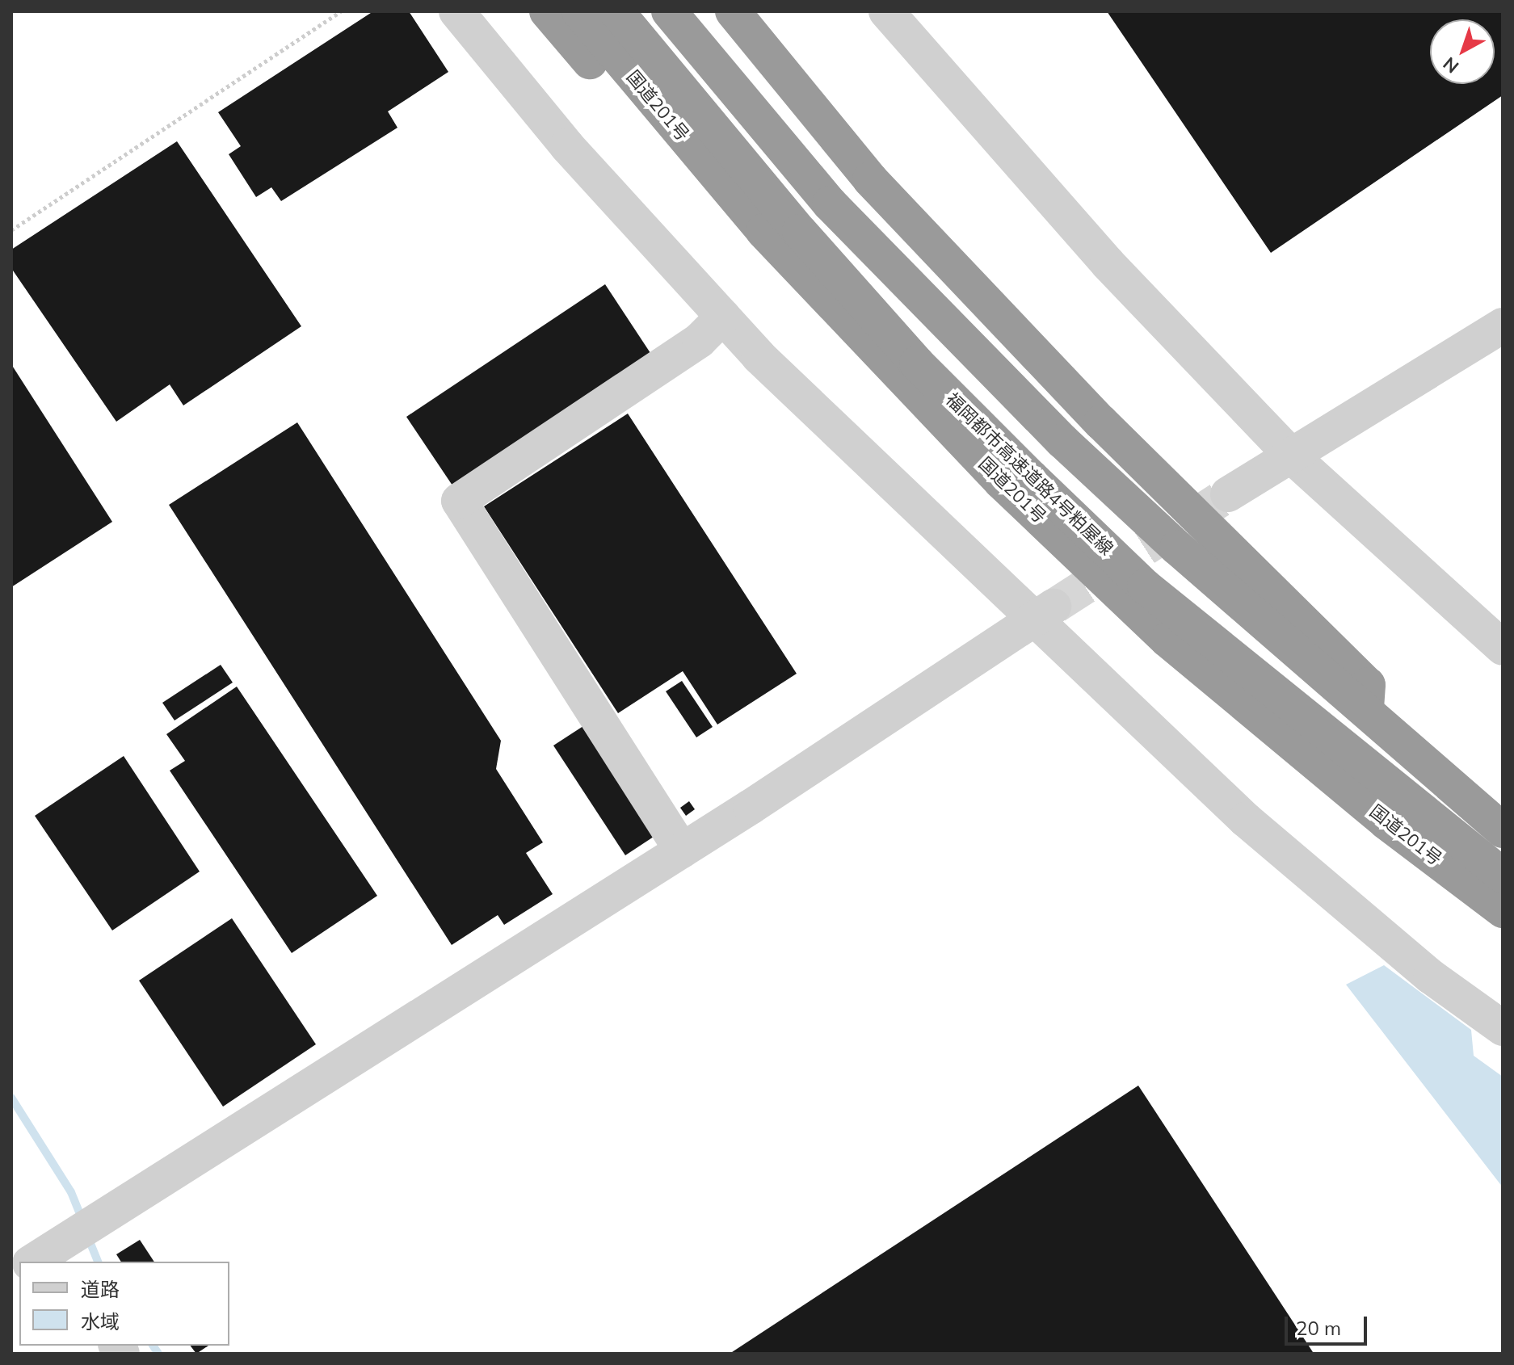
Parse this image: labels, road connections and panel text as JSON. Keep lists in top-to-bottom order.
{
  "streets": {
    "highway": ["国道201号", "福岡都市高速道路4号粕屋線"]
  },
  "legend": ["道路", "水域"],
  "scale_bar": "20 m",
  "north": "bottom left"
}
